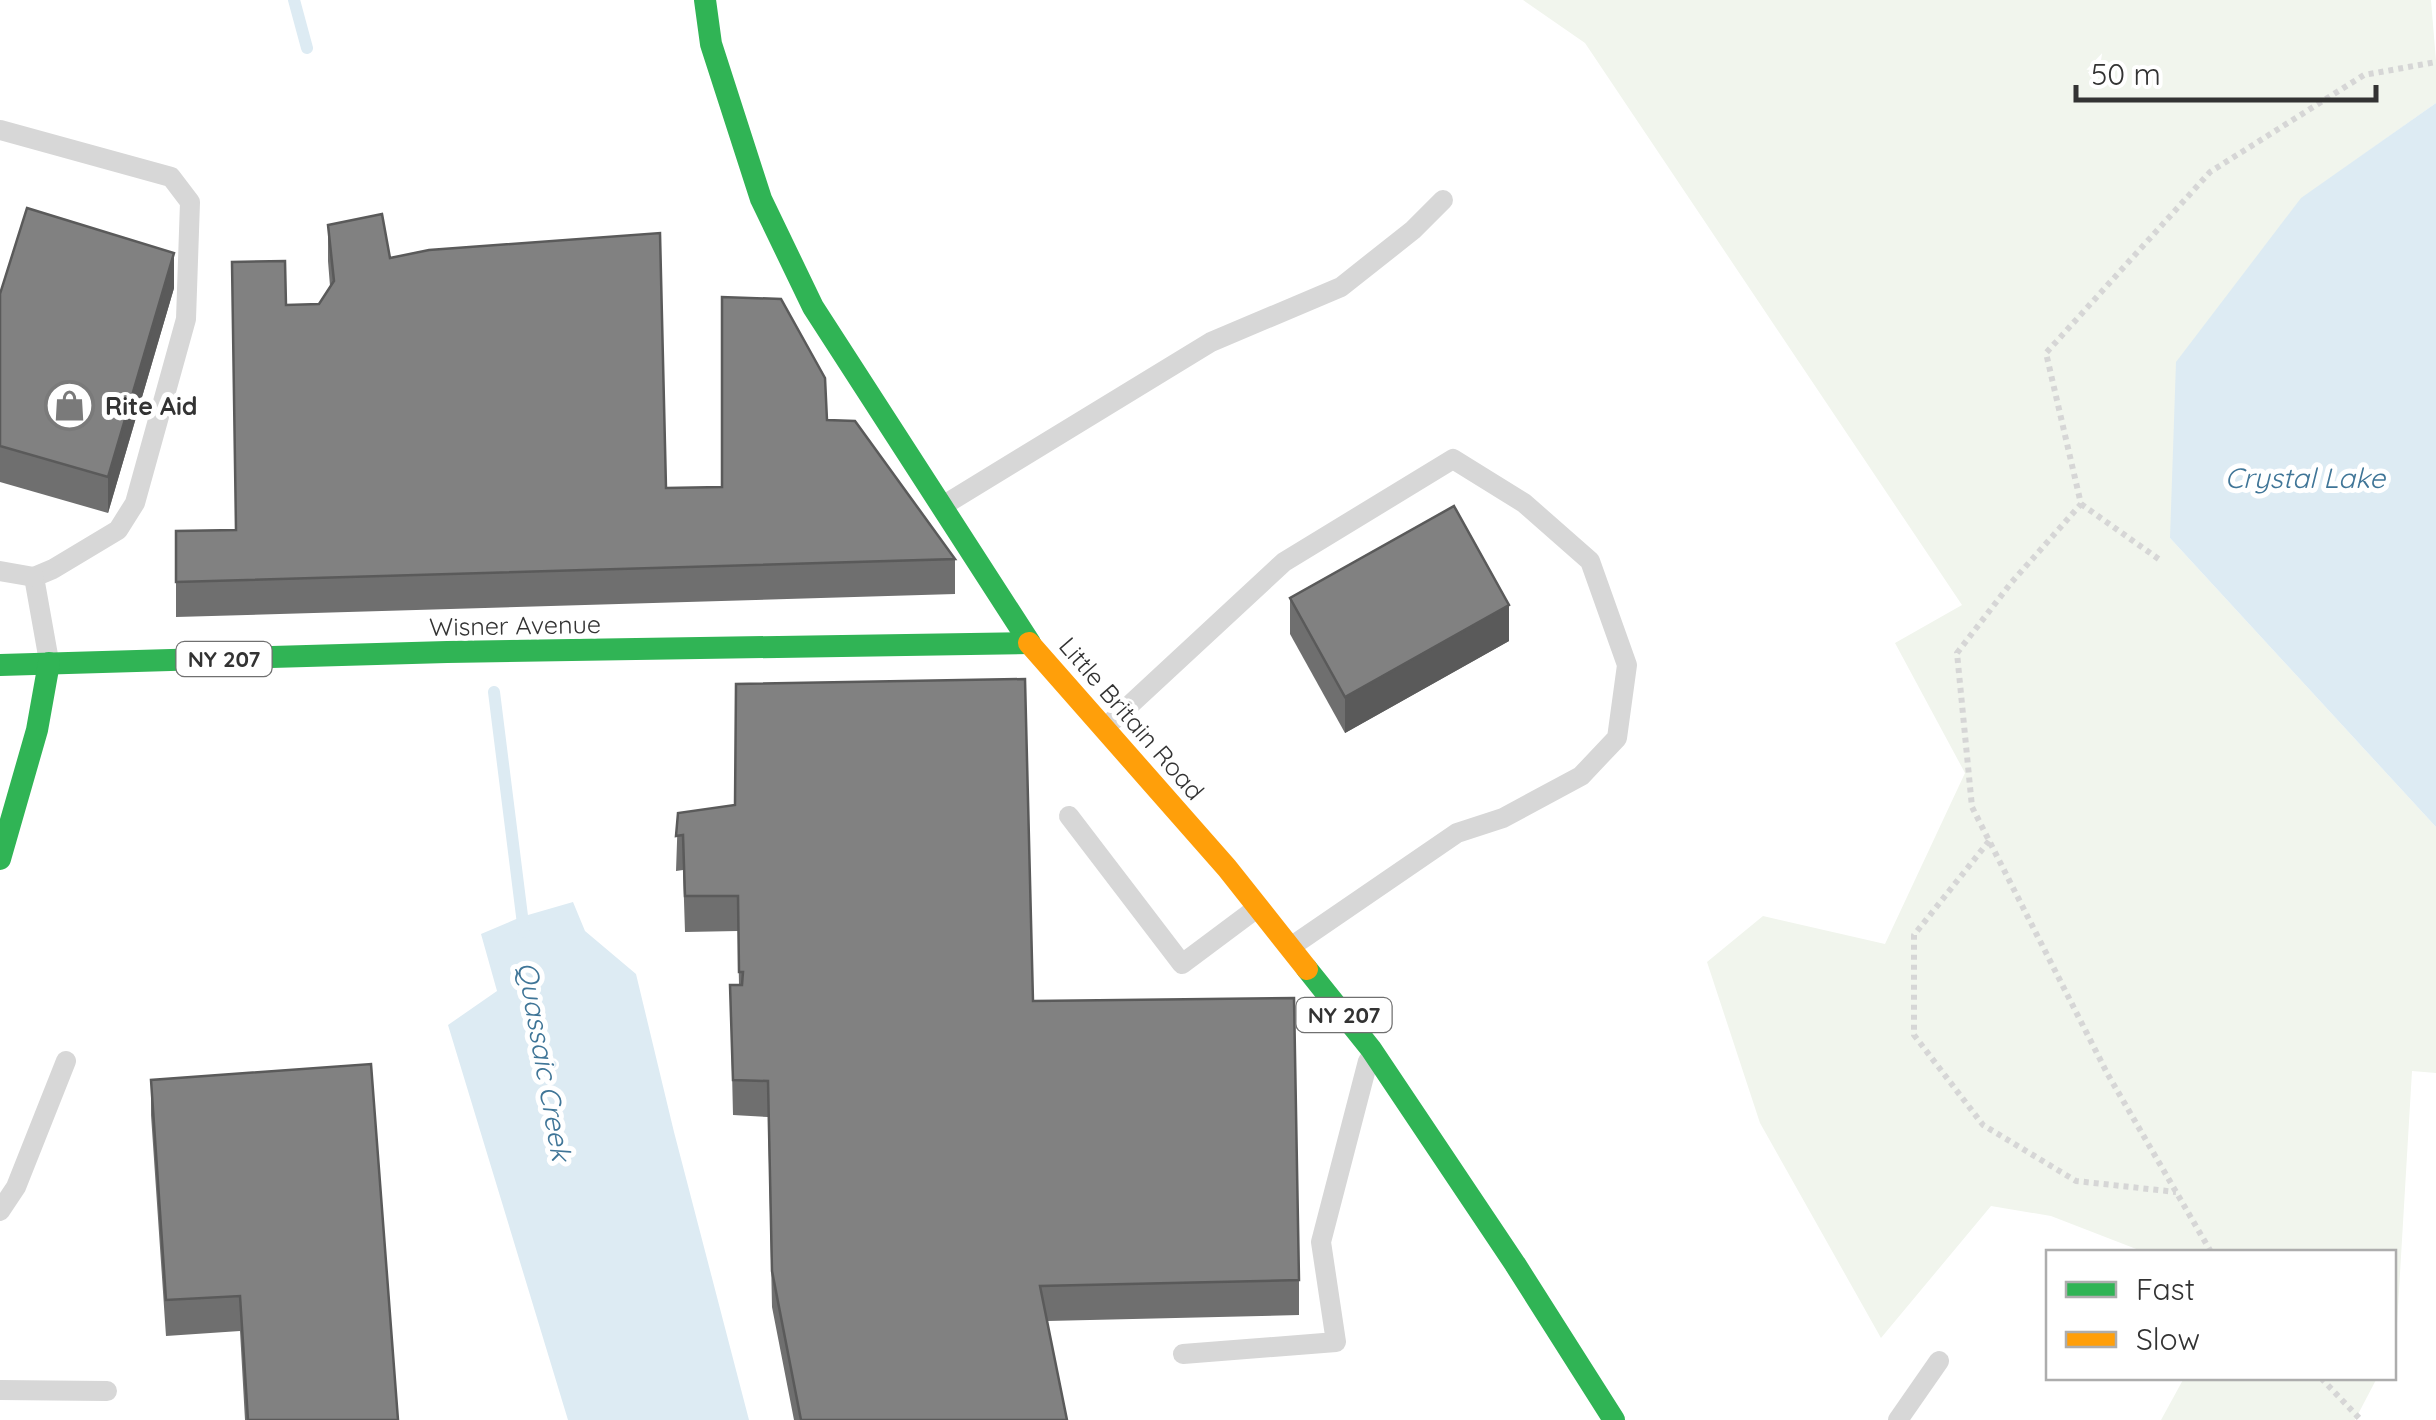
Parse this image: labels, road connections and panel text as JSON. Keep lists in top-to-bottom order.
{
  "streets": {
    "main road": ["Wisner Avenue", "NY 207", "Little Britain Road"]
  },
  "crossings": [
    ["Wisner Avenue", "Little Britain Road"]
  ],
  "water": ["Crystal Lake", "Quassaic Creek"],
  "places": {
    "shop": ["Rite Aid"]
  },
  "legend": ["Fast", "Slow"],
  "scale_bar": "50 m"
}
